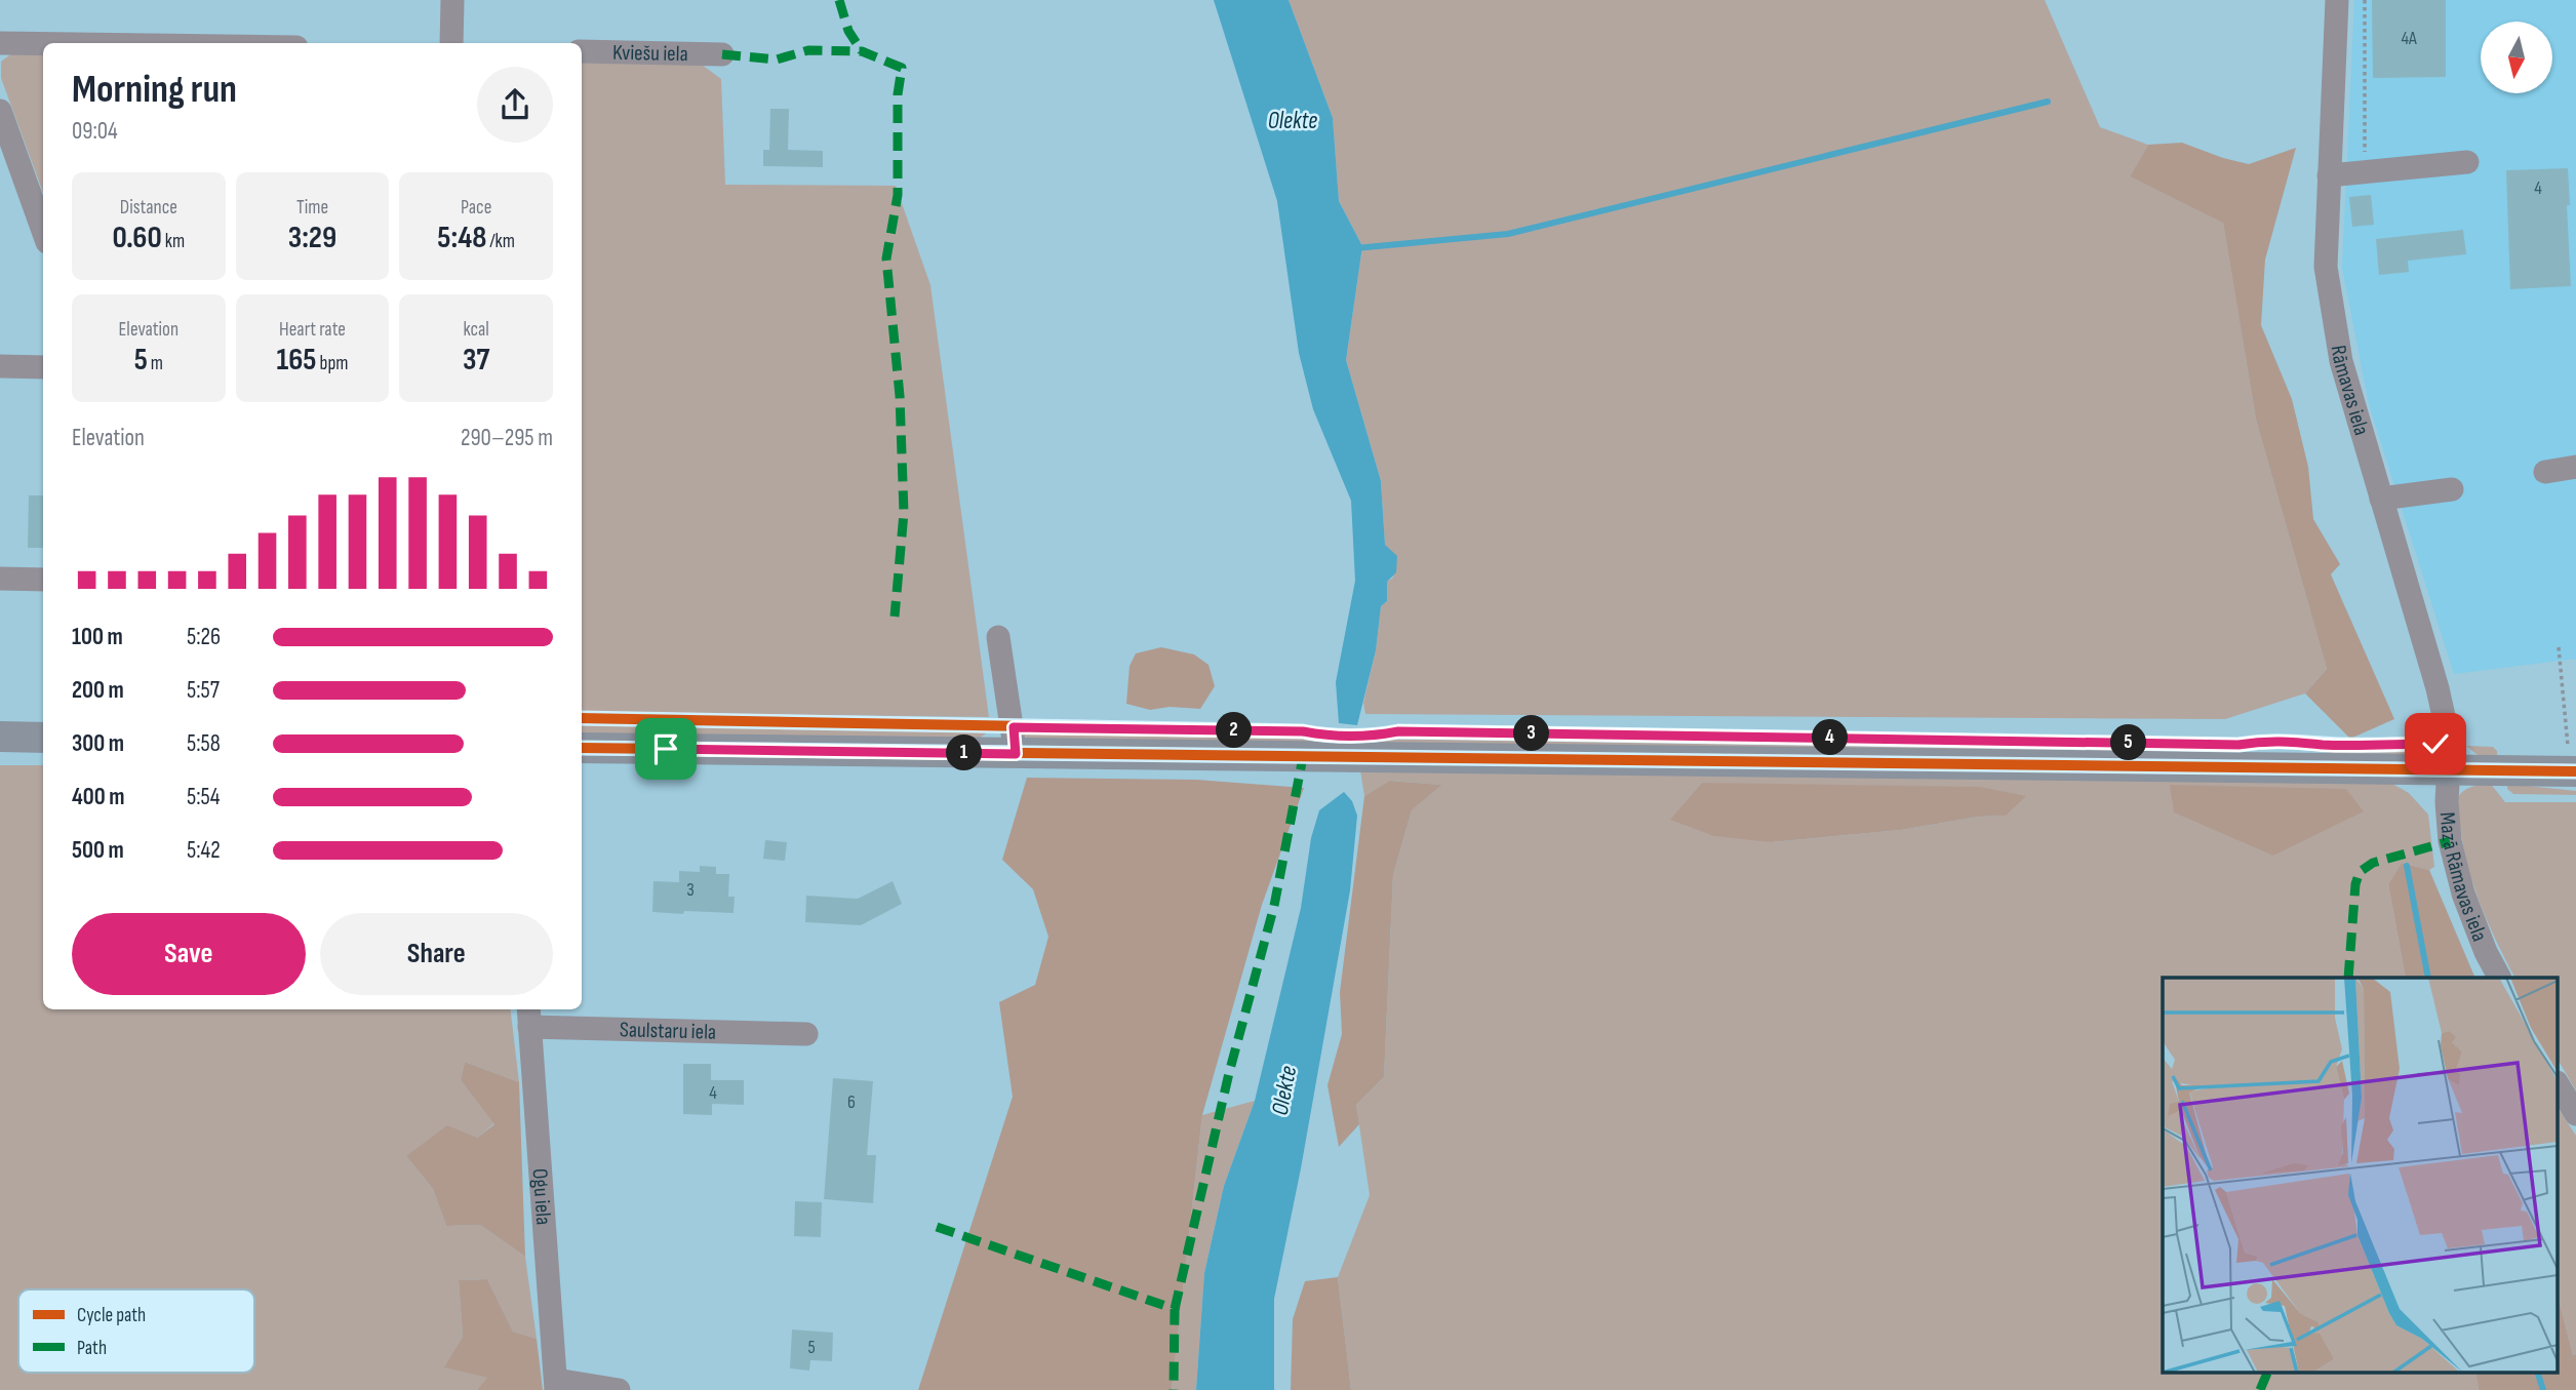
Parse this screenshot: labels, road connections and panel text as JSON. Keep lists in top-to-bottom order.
{
  "streets": {
    "street": [
      "Kviešu iela",
      "Rāmavas iela",
      "Mazā Rāmavas iela",
      "Saulstaru iela",
      "Ogu iela"
    ]
  },
  "crossings": [
    ["Rāmavas iela", "Mazā Rāmavas iela"],
    ["Saulstaru iela", "Ogu iela"]
  ],
  "water": ["Olekte"],
  "house_numbers": [
    "4A",
    "4",
    "3",
    "4",
    "6",
    "5"
  ],
  "legend": ["Cycle path", "Path"],
  "north": "bottom",
  "page": {
    "heading": ["Morning run", "09:04"],
    "stats": [
      ["Distance", "0.60 km"],
      ["Time", "3:29"],
      ["Pace", "5:48 /km"],
      ["Elevation", "5 m"],
      ["Heart rate", "165 bpm"],
      ["kcal", "37"]
    ],
    "chart": ["Elevation", "290–295 m"],
    "list": [
      {
        "name": "100 m",
        "note": "5:26"
      },
      {
        "name": "200 m",
        "note": "5:57"
      },
      {
        "name": "300 m",
        "note": "5:58"
      },
      {
        "name": "400 m",
        "note": "5:54"
      },
      {
        "name": "500 m",
        "note": "5:42"
      }
    ],
    "pins": [
      "2",
      "3",
      "4",
      "5",
      "1"
    ],
    "buttons": ["Save", "Share"]
  }
}
